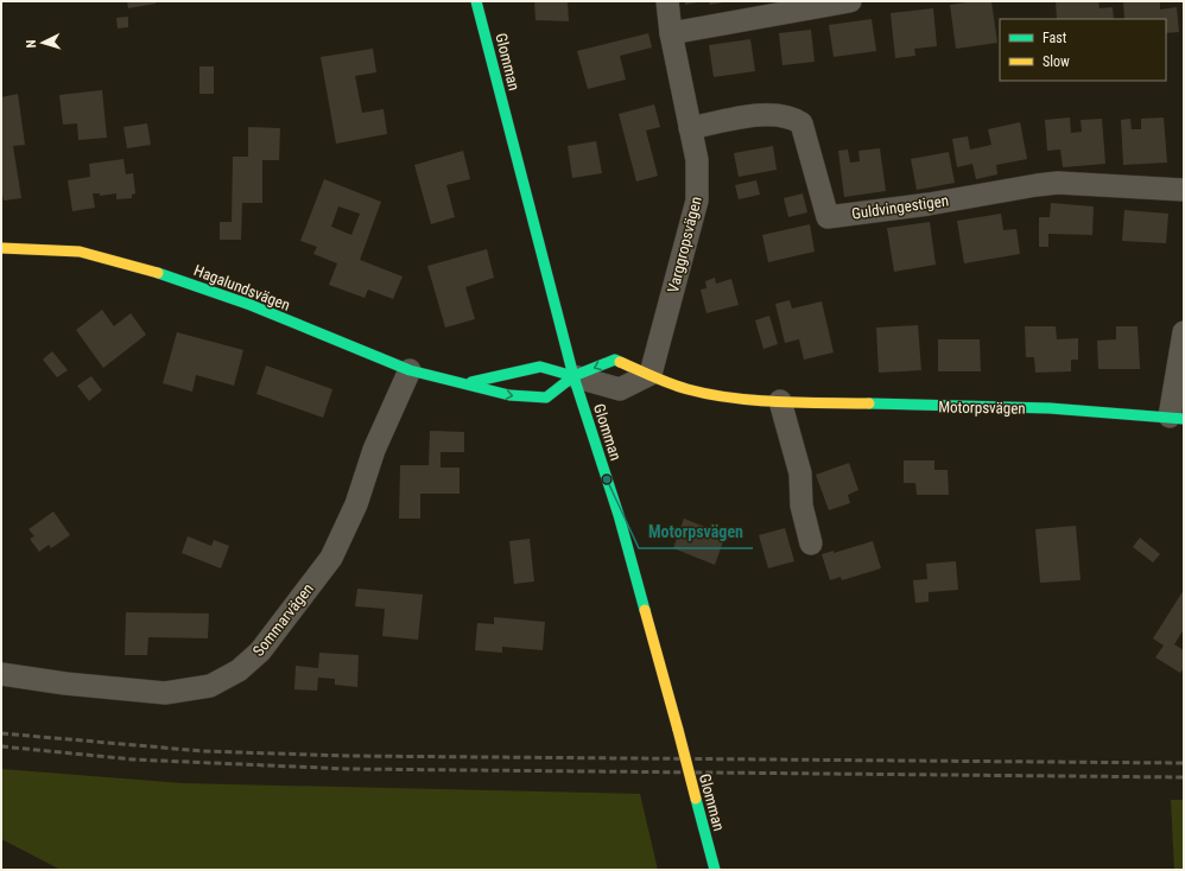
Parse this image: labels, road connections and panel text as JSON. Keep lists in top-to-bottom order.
{
  "streets": {
    "street": [
      "Glomman",
      "Guldvingestigen",
      "Varggropsvägen",
      "Hagalundsvägen",
      "Motorpsvägen",
      "Sommarvägen"
    ]
  },
  "crossings": [
    ["Glomman", "Hagalundsvägen"],
    ["Guldvingestigen", "Varggropsvägen"],
    ["Varggropsvägen", "Motorpsvägen"],
    ["Hagalundsvägen", "Sommarvägen"]
  ],
  "places": ["Motorpsvägen"],
  "legend": ["Fast", "Slow"],
  "north": "left"
}
